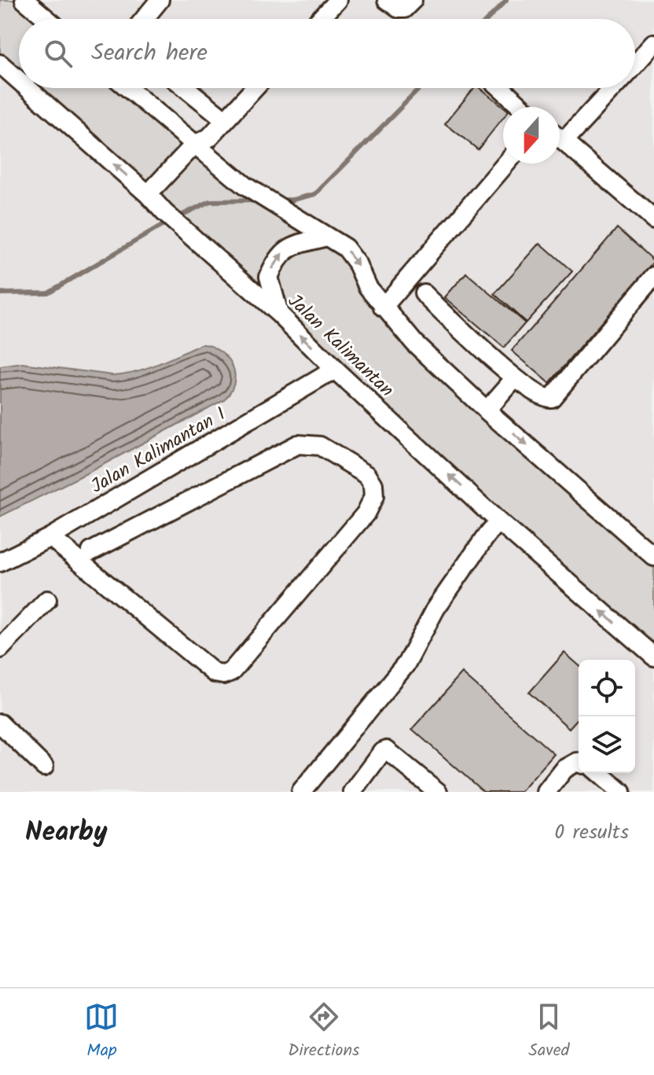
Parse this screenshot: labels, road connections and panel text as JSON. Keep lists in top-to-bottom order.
{
  "streets": {
    "street": ["Jalan Kalimantan", "Jalan Kalimantan I"]
  },
  "crossings": [
    ["Jalan Kalimantan", "Jalan Kalimantan I"]
  ],
  "north": "bottom",
  "page": {
    "search": "Search here",
    "heading": ["Nearby", "0 results"],
    "nav": ["Map", "Directions", "Saved"]
  }
}
